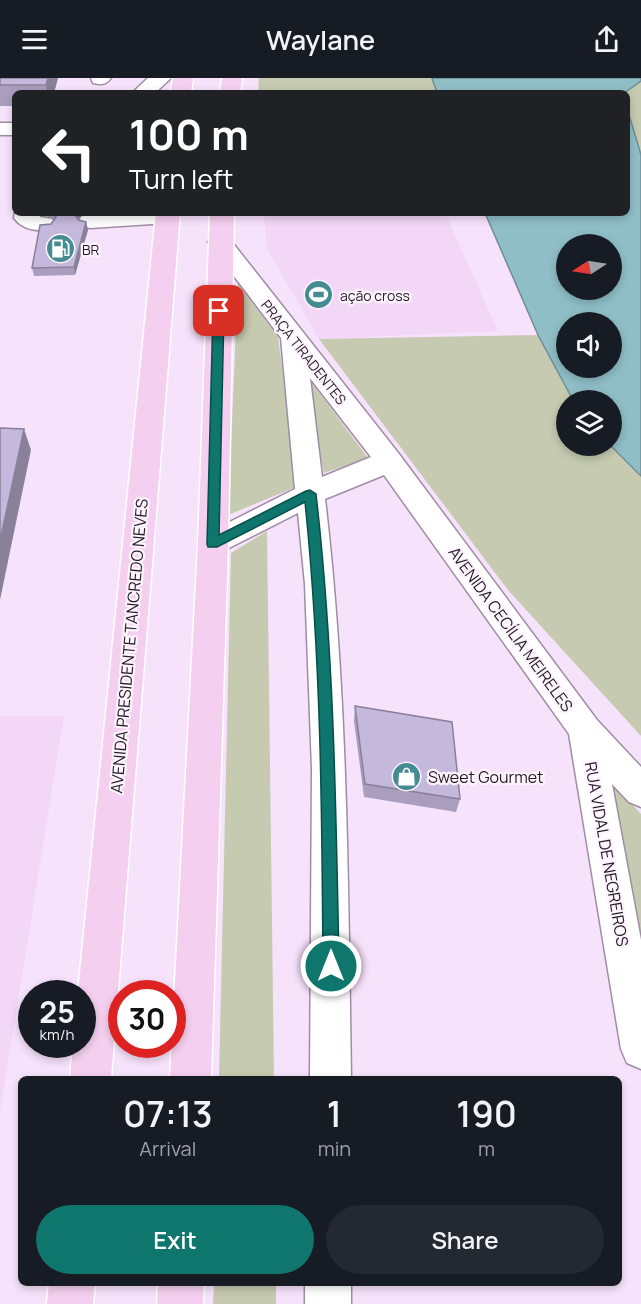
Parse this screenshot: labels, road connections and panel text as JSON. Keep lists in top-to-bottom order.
{
  "streets": {
    "main road": ["AVENIDA PRESIDENTE TANCREDO NEVES"],
    "street": ["PRAÇA TIRADENTES", "AVENIDA CECÍLIA MEIRELES", "RUA VIDAL DE NEGREIROS"]
  },
  "crossings": [
    ["PRAÇA TIRADENTES", "AVENIDA CECÍLIA MEIRELES"],
    ["AVENIDA CECÍLIA MEIRELES", "RUA VIDAL DE NEGREIROS"]
  ],
  "places": {
    "fuel station": ["BR"],
    "sports": ["ação cross"],
    "shop": ["Sweet Gourmet"]
  },
  "north": "left",
  "page": {
    "header": "Waylane",
    "turn": ["100 m", "Turn left"],
    "speed": "25 km/h",
    "limit": "30",
    "eta": [
      "07:13",
      "Arrival",
      "1",
      "min",
      "190",
      "m"
    ],
    "buttons": ["Exit", "Share"]
  }
}
